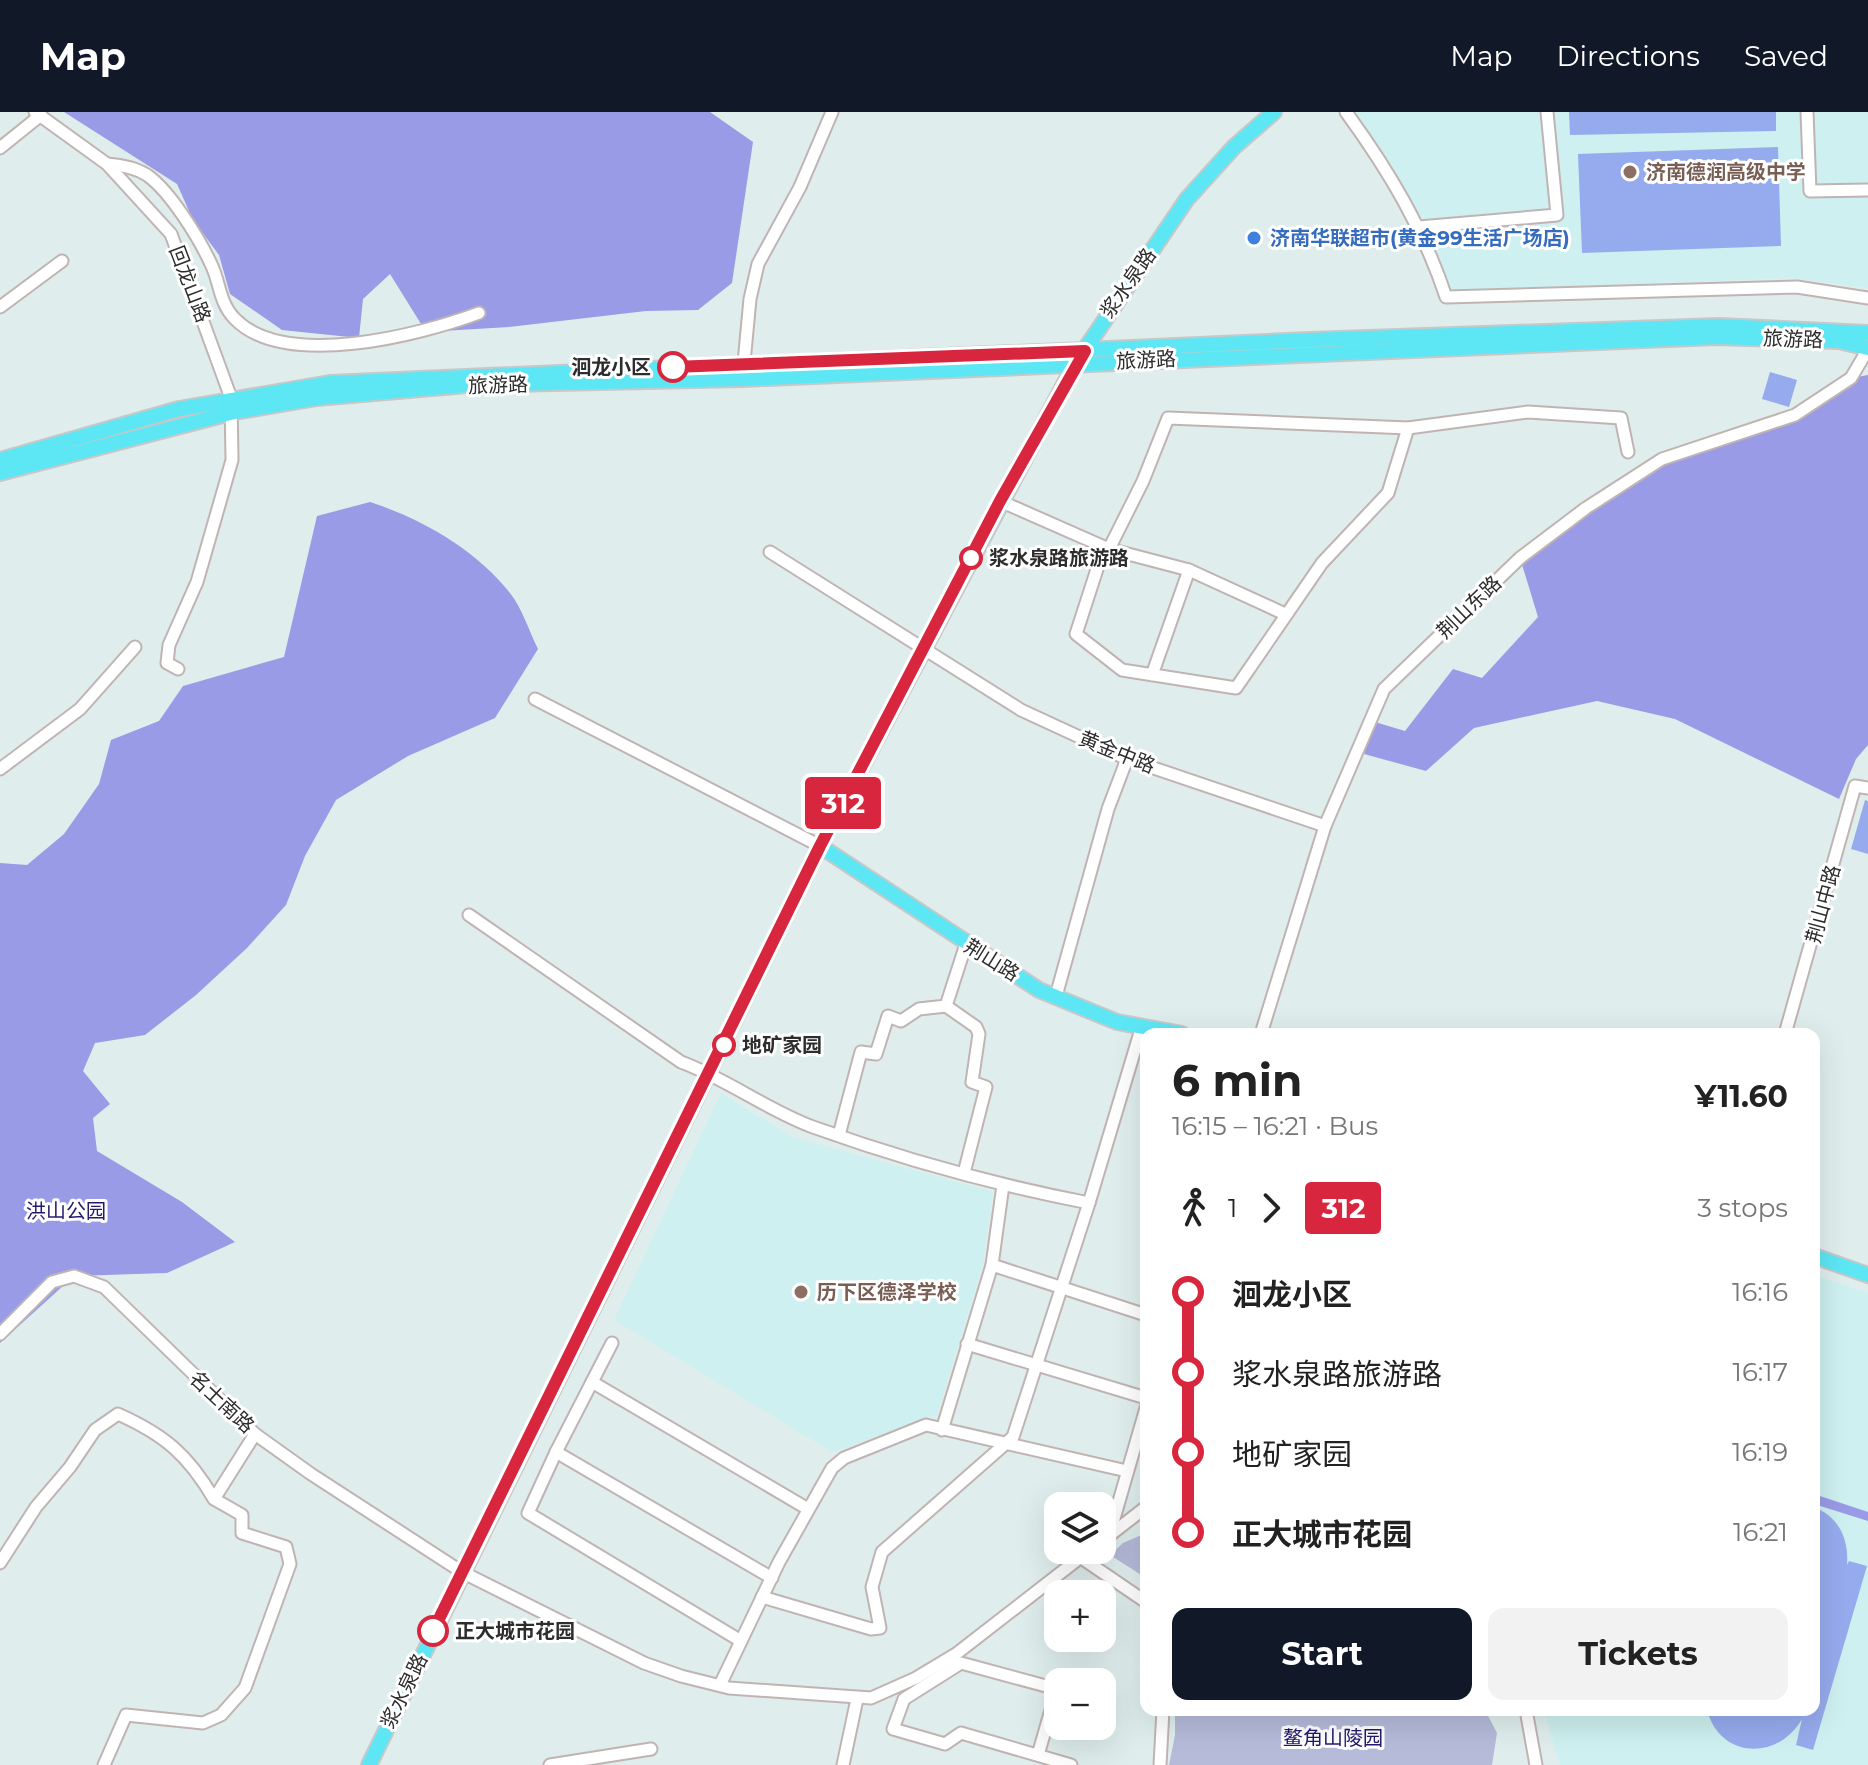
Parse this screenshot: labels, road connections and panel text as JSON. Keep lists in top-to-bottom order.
{
  "streets": {
    "main road": ["浆水泉路", "旅游路", "荆山路"],
    "street": [
      "回龙山路",
      "荆山东路",
      "黄金中路",
      "荆山中路",
      "名士南路"
    ]
  },
  "crossings": [
    ["浆水泉路", "旅游路"],
    ["浆水泉路", "黄金中路"],
    ["浆水泉路", "荆山路"],
    ["浆水泉路", "名士南路"],
    ["回龙山路", "旅游路"],
    ["旅游路", "荆山东路"],
    ["荆山东路", "黄金中路"]
  ],
  "parks": ["洪山公园", "鳌角山陵园"],
  "places": [
    "济南德润高级中学",
    "济南华联超市(黄金99生活广场店)",
    "洄龙小区",
    "浆水泉路旅游路",
    "地矿家园",
    "历下区德泽学校",
    "正大城市花园"
  ],
  "lines": ["bus line 312"],
  "page": {
    "header": "Map",
    "nav": ["Map", "Directions", "Saved"],
    "on_map": "312",
    "heading": ["6 min", "16:15 – 16:21 · Bus", "¥11.60"],
    "legs": ["1", "312", "3 stops"],
    "list": [
      {
        "name": "洄龙小区",
        "value": "16:16"
      },
      {
        "name": "浆水泉路旅游路",
        "value": "16:17"
      },
      {
        "name": "地矿家园",
        "value": "16:19"
      },
      {
        "name": "正大城市花园",
        "value": "16:21"
      }
    ],
    "map_buttons": ["+", "−"],
    "buttons": ["Start", "Tickets"]
  }
}
